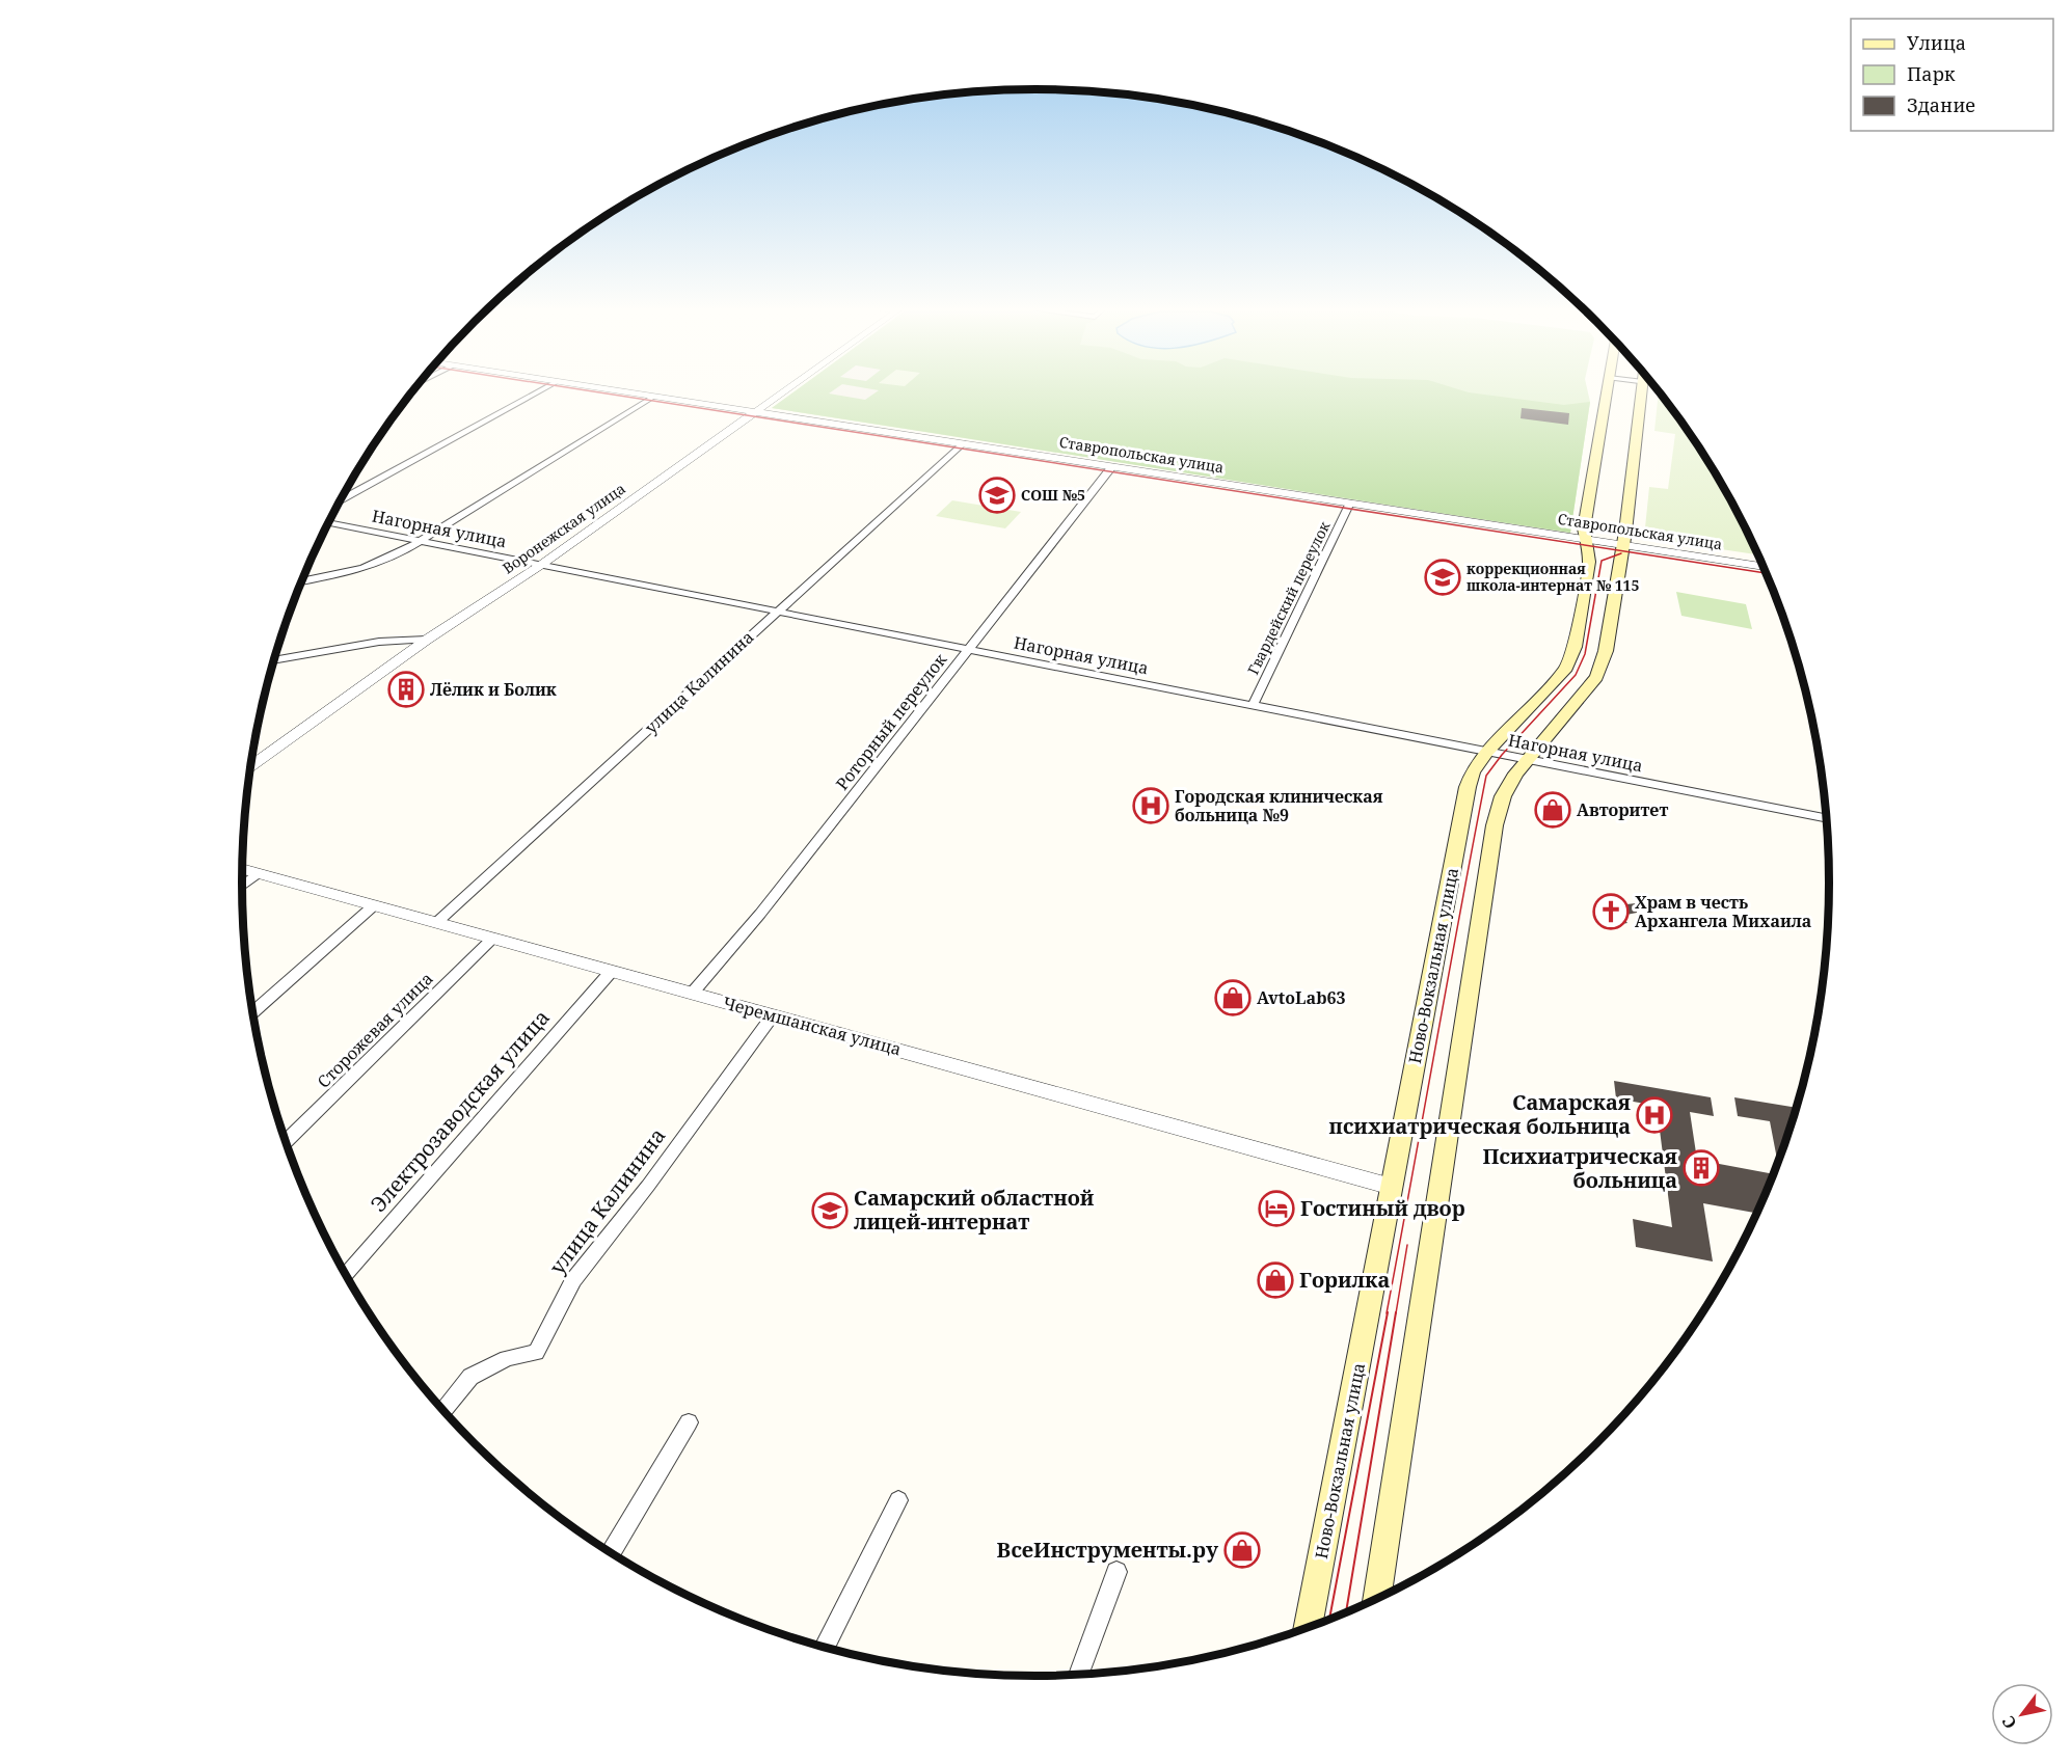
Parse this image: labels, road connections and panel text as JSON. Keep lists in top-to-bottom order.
{
  "streets": {
    "main road": ["Ново-Вокзальная улица"],
    "street": [
      "Ставропольская улица",
      "Нагорная улица",
      "Воронежская улица",
      "Гвардейский переулок",
      "улица Калинина",
      "Роторный переулок",
      "Черемшанская улица",
      "Сторожевая улица",
      "Электрозаводская улица"
    ]
  },
  "crossings": [
    ["Ставропольская улица", "Воронежская улица"],
    ["Ставропольская улица", "Гвардейский переулок"],
    ["Ставропольская улица", "улица Калинина"],
    ["Ставропольская улица", "Роторный переулок"],
    ["Ставропольская улица", "Ново-Вокзальная улица"],
    ["Нагорная улица", "Воронежская улица"],
    ["Нагорная улица", "Гвардейский переулок"],
    ["Нагорная улица", "улица Калинина"],
    ["Нагорная улица", "Роторный переулок"],
    ["Нагорная улица", "Ново-Вокзальная улица"],
    ["улица Калинина", "Черемшанская улица"],
    ["Роторный переулок", "Черемшанская улица"],
    ["Ново-Вокзальная улица", "Черемшанская улица"],
    ["Черемшанская улица", "Сторожевая улица"],
    ["Черемшанская улица", "Электрозаводская улица"]
  ],
  "places": {
    "school or university": ["СОШ №5", "коррекционная школа-интернат № 115", "Самарский областной лицей-интернат"],
    "building": ["Лёлик и Болик", "Психиатрическая больница"],
    "hospital": ["Городская клиническая больница №9", "Самарская психиатрическая больница"],
    "shop": [
      "Авторитет",
      "AvtoLab63",
      "Горилка",
      "ВсеИнструменты.ру"
    ],
    "church": ["Храм в честь Архангела Михаила"],
    "hotel": ["Гостиный двор"]
  },
  "legend": ["Улица", "Парк", "Здание"],
  "north": "bottom left"
}
